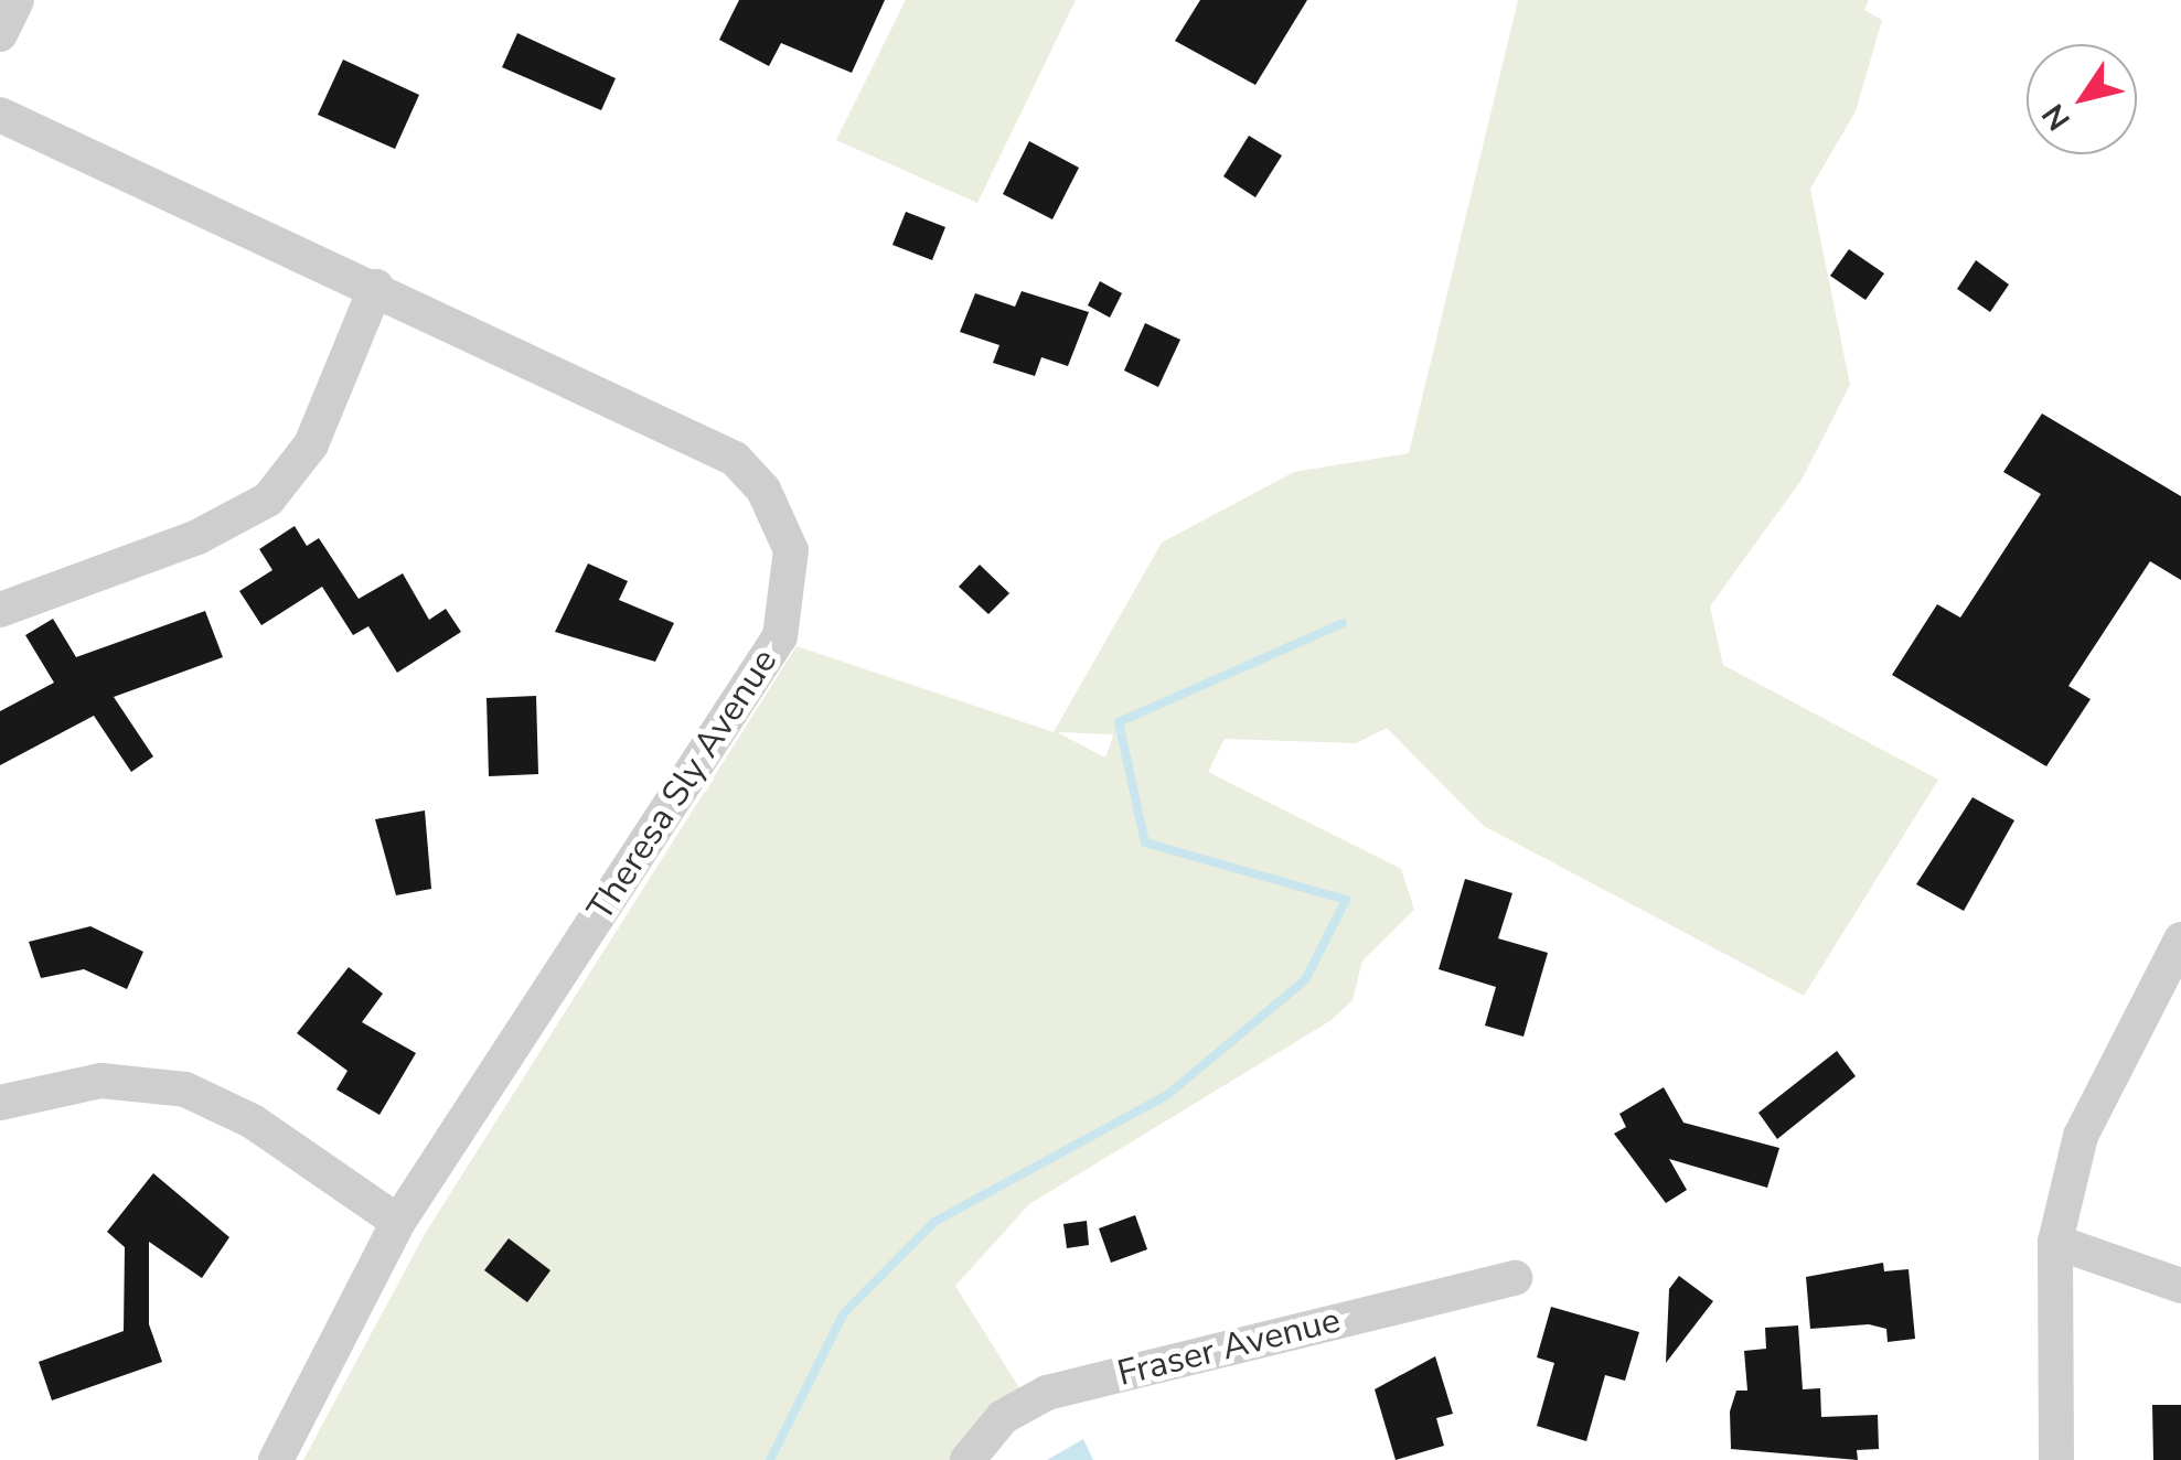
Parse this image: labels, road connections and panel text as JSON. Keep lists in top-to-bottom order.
{
  "streets": {
    "street": ["Theresa Sly Avenue", "Fraser Avenue"]
  },
  "north": "bottom left"
}
